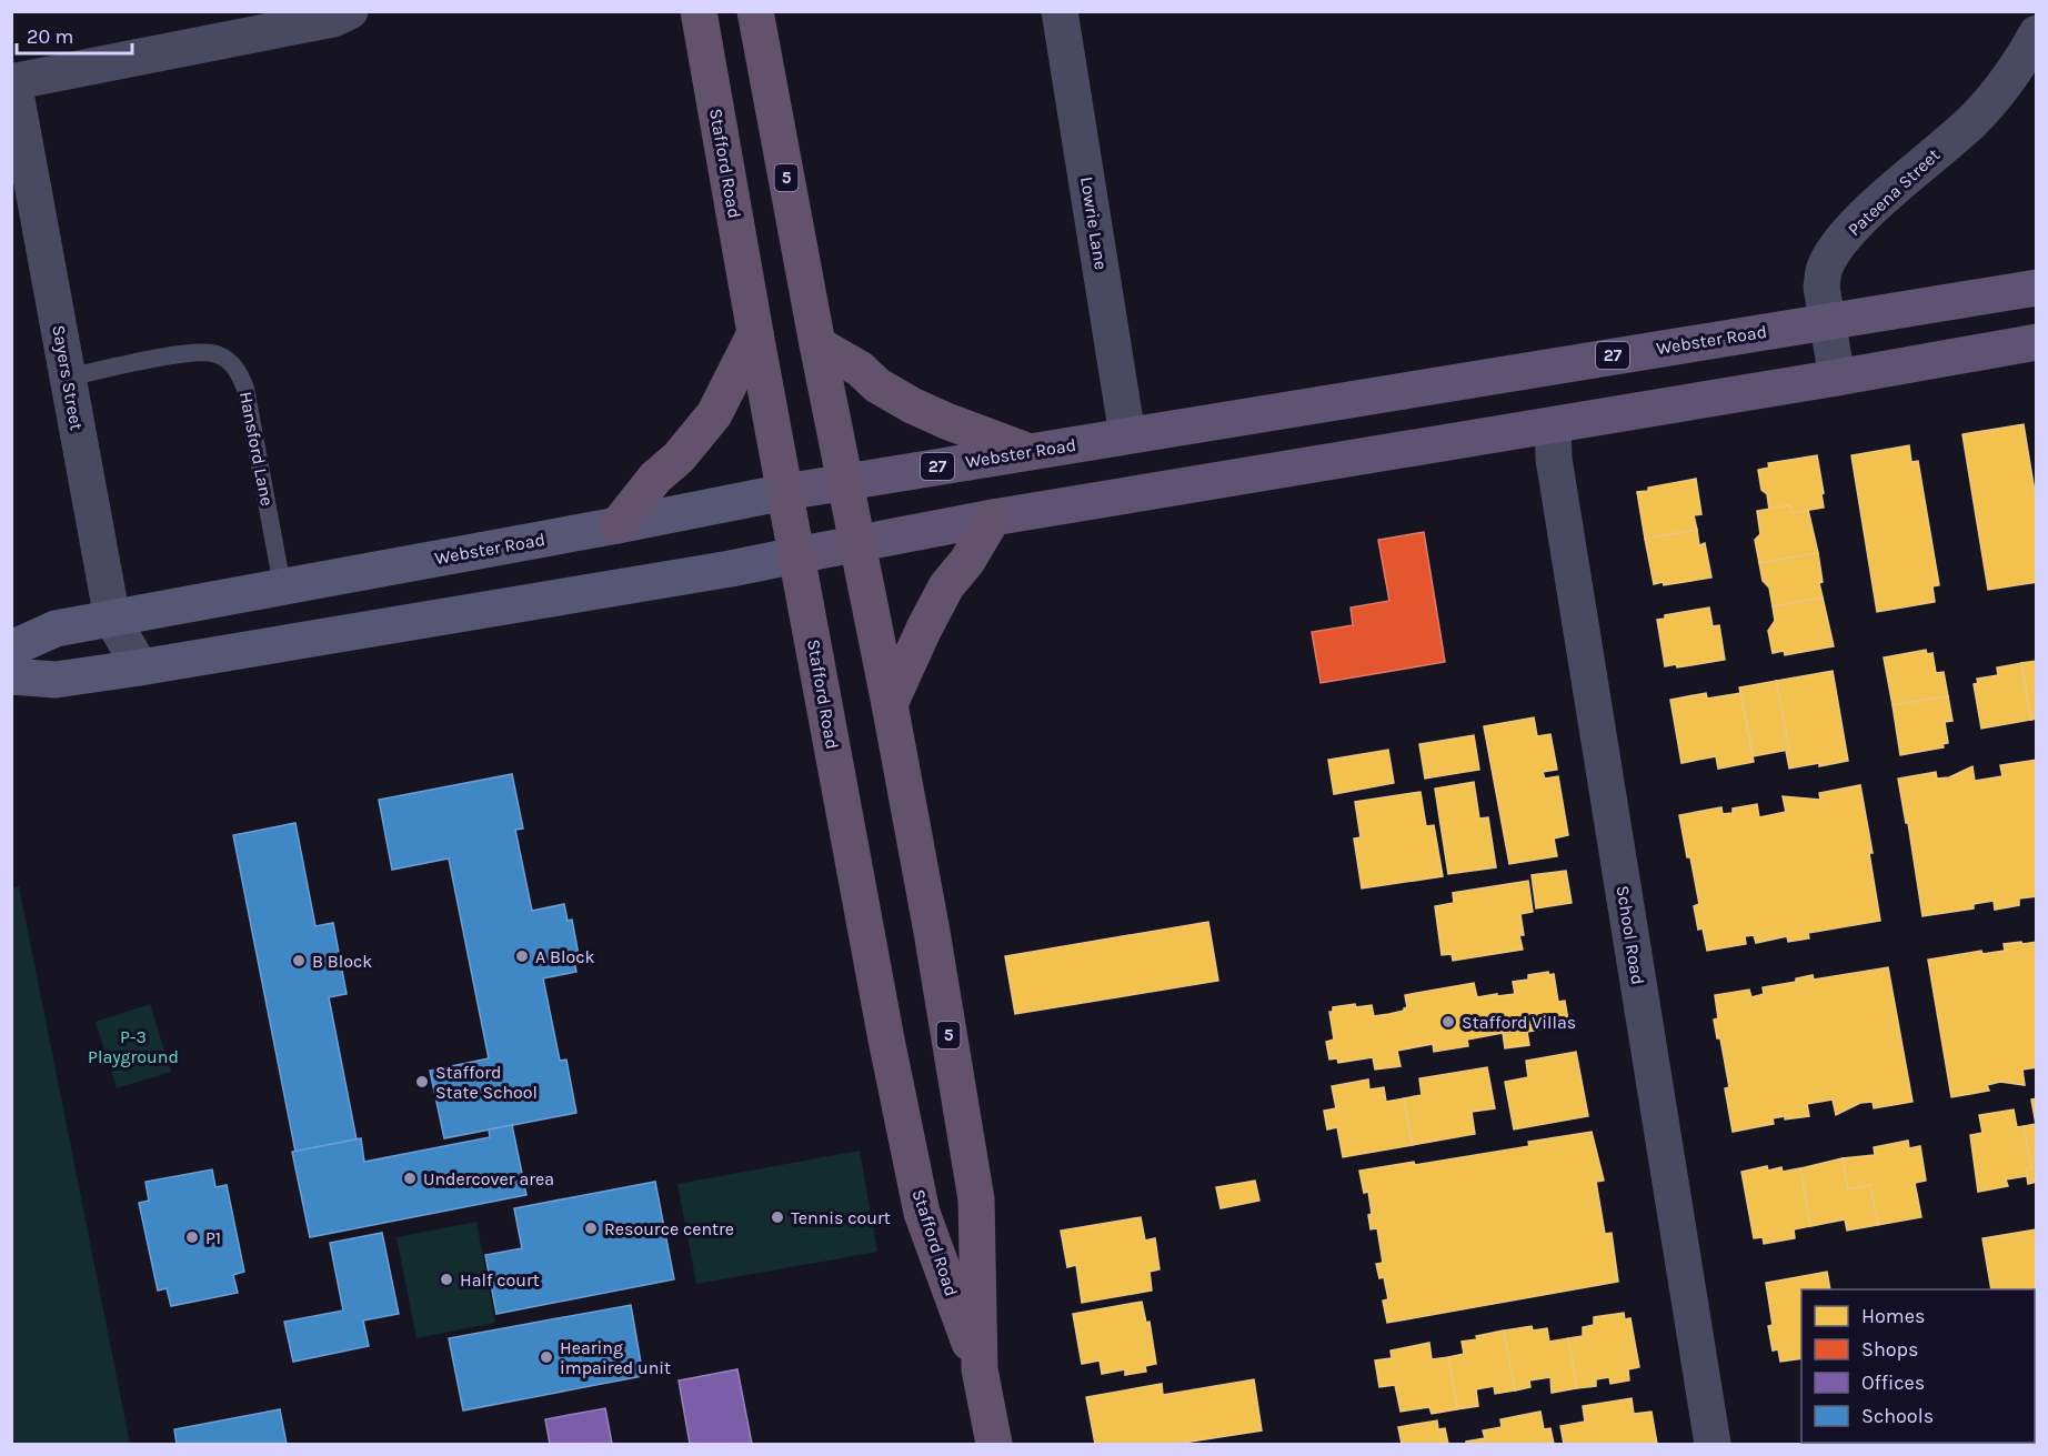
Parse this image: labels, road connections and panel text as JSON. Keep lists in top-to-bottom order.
{
  "streets": {
    "highway": ["Stafford Road", "5"],
    "main road": ["Webster Road", "27"],
    "street": [
      "Pateena Street",
      "Lowrie Lane",
      "Sayers Street",
      "School Road"
    ],
    "lane": ["Hansford Lane"]
  },
  "crossings": [
    ["Stafford Road", "Webster Road"],
    ["Pateena Street", "Webster Road"],
    ["Lowrie Lane", "Webster Road"],
    ["Webster Road", "Sayers Street"],
    ["Webster Road", "Hansford Lane"],
    ["Sayers Street", "Hansford Lane"]
  ],
  "parks": ["P-3 Playground"],
  "places": [
    "A Block",
    "B Block",
    "Stafford Villas",
    "Stafford State School",
    "Undercover area",
    "Tennis court",
    "Resource centre",
    "P1",
    "Half court",
    "Hearing impaired unit"
  ],
  "legend": [
    "Homes",
    "Shops",
    "Offices",
    "Schools"
  ],
  "scale_bar": "20 m"
}
